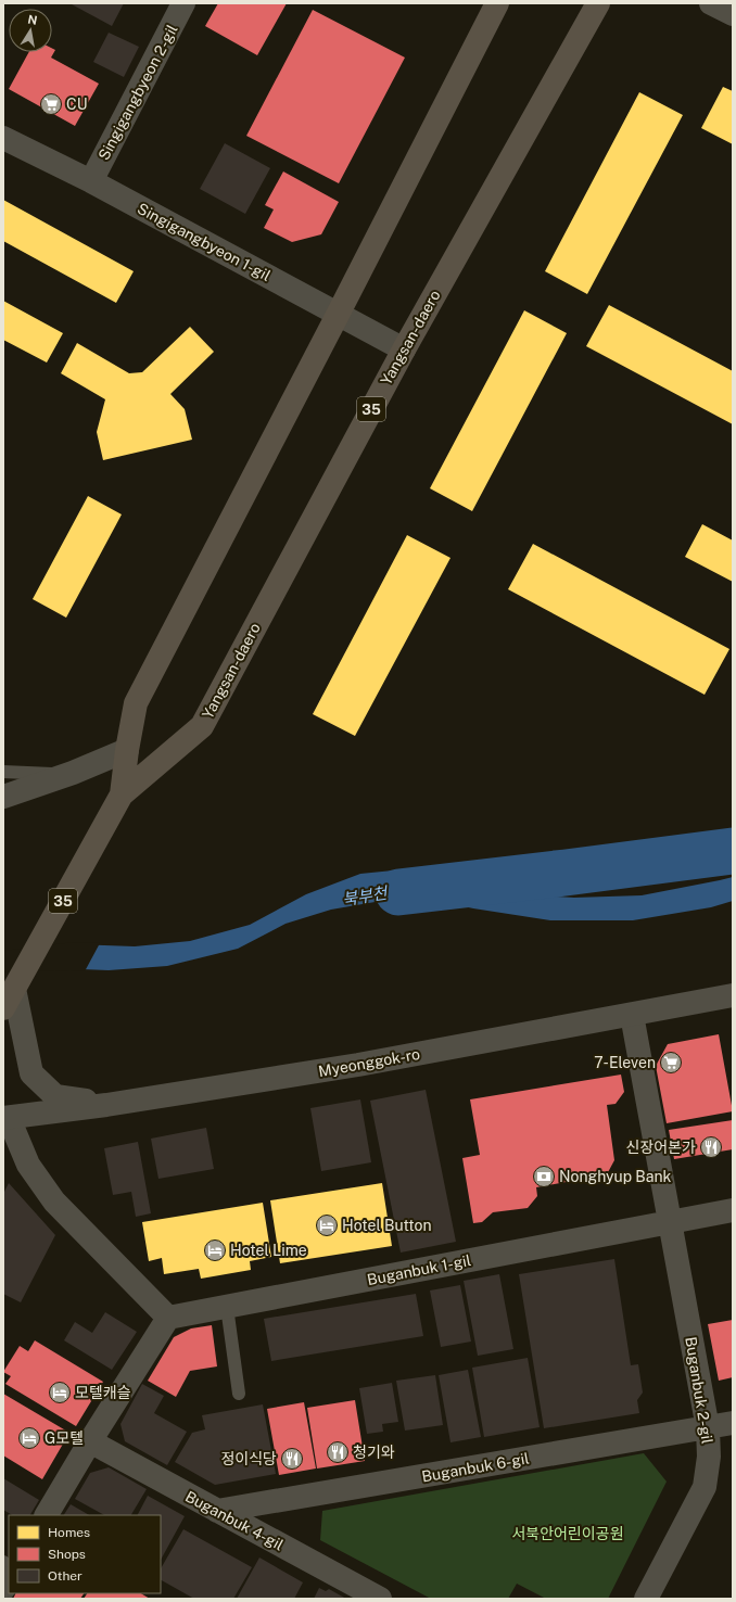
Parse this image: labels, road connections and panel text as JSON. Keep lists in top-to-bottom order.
{
  "streets": {
    "main road": ["Yangsan-daero", "35"],
    "street": [
      "Singigangbyeon 2-gil",
      "Singigangbyeon 1-gil",
      "Myeonggok-ro",
      "Buganbuk 1-gil",
      "Buganbuk 2-gil",
      "Buganbuk 6-gil",
      "Buganbuk 4-gil"
    ]
  },
  "crossings": [
    ["Singigangbyeon 2-gil", "Singigangbyeon 1-gil"],
    ["Singigangbyeon 1-gil", "Yangsan-daero"],
    ["Singigangbyeon 1-gil", "35"],
    ["Yangsan-daero", "35"],
    ["Myeonggok-ro", "Buganbuk 2-gil"],
    ["Buganbuk 1-gil", "Buganbuk 2-gil"],
    ["Buganbuk 2-gil", "Buganbuk 6-gil"],
    ["Buganbuk 6-gil", "Buganbuk 4-gil"]
  ],
  "water": ["북부천"],
  "parks": ["서북안어린이공원"],
  "places": {
    "supermarket": ["CU", "7-Eleven"],
    "restaurant": ["신장어본가", "청기와", "정이식당"],
    "bank": ["Nonghyup Bank"],
    "hotel": [
      "Hotel Button",
      "Hotel Lime",
      "모텔캐슬",
      "G모텔"
    ]
  },
  "legend": ["Homes", "Shops", "Other"],
  "north": "top"
}
